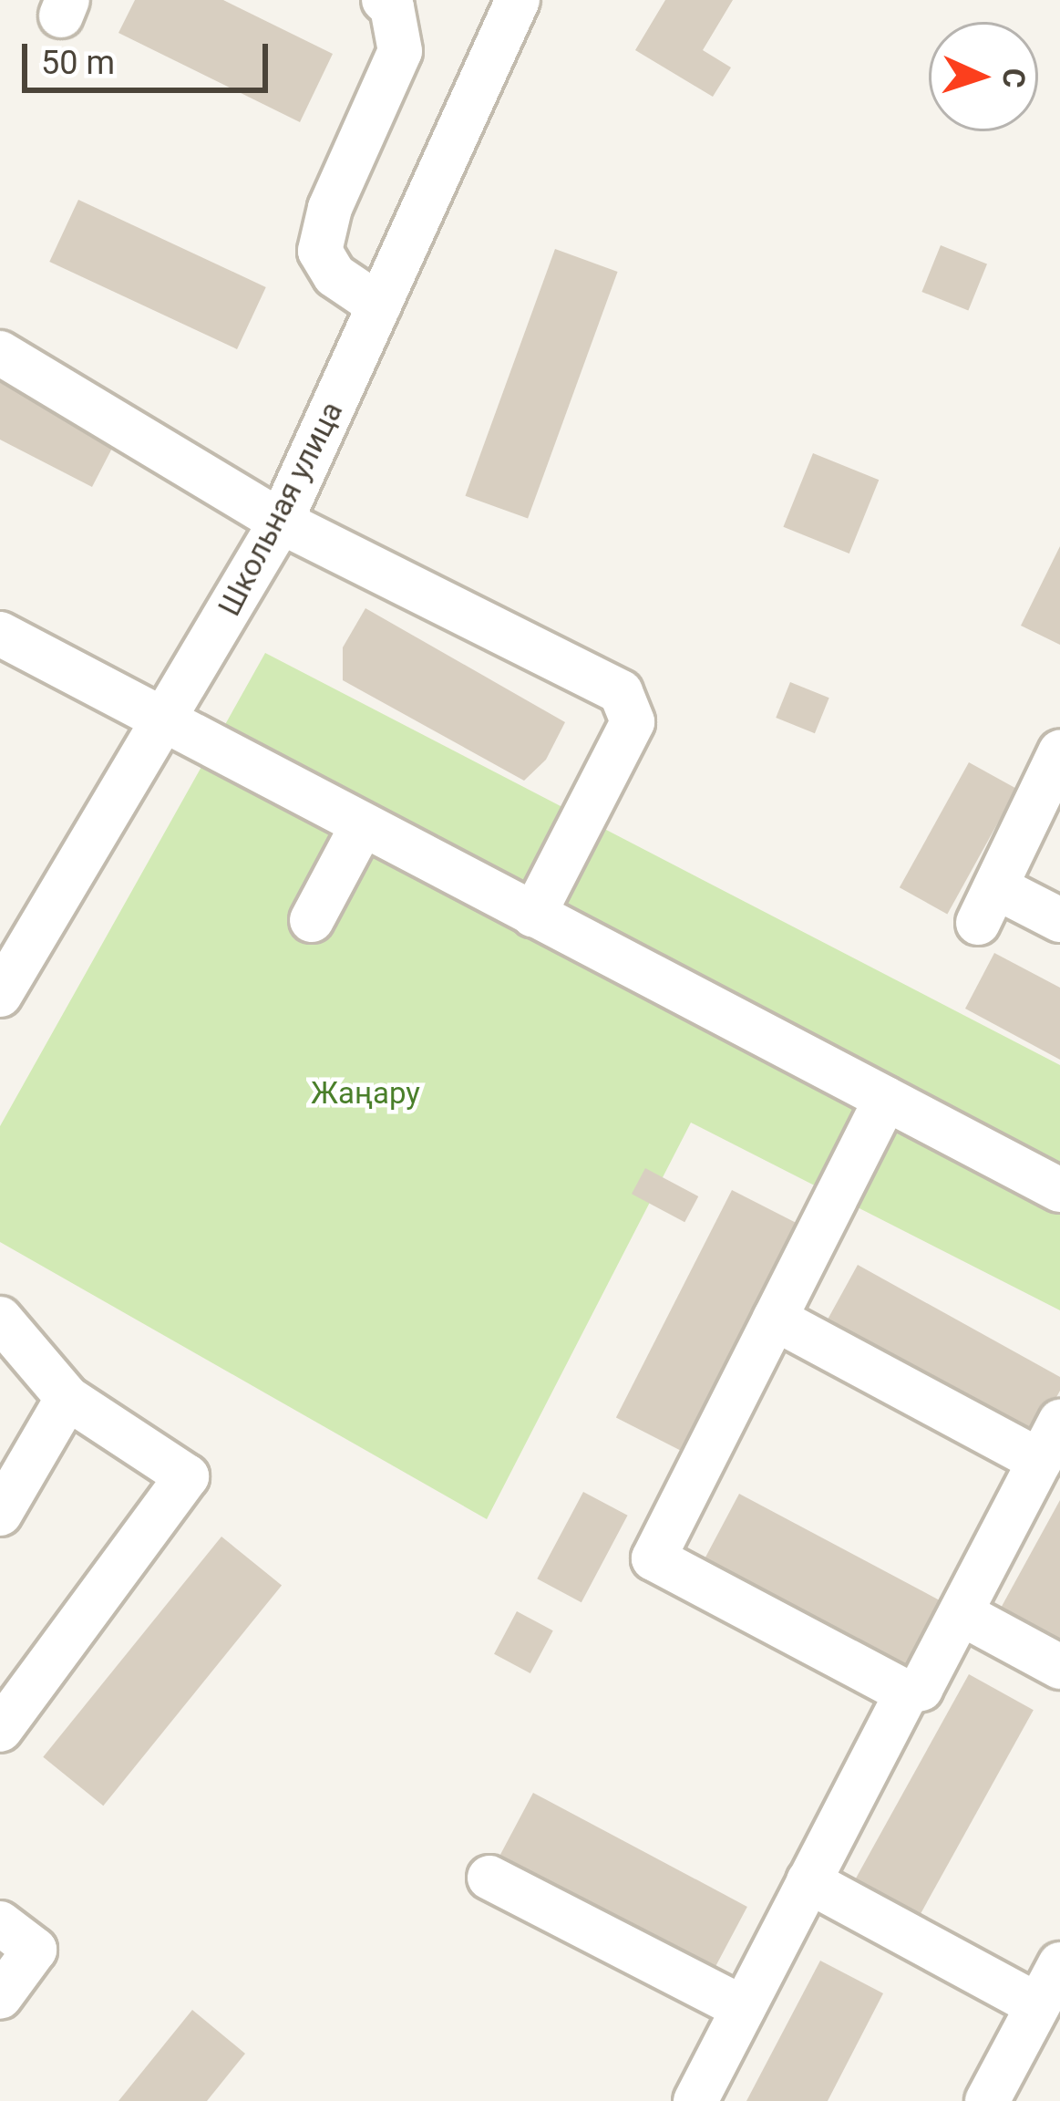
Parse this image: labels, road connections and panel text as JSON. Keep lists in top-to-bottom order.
{
  "streets": {
    "street": ["Школьная улица"]
  },
  "parks": ["Жаңару"],
  "scale_bar": "50 m",
  "north": "right"
}
